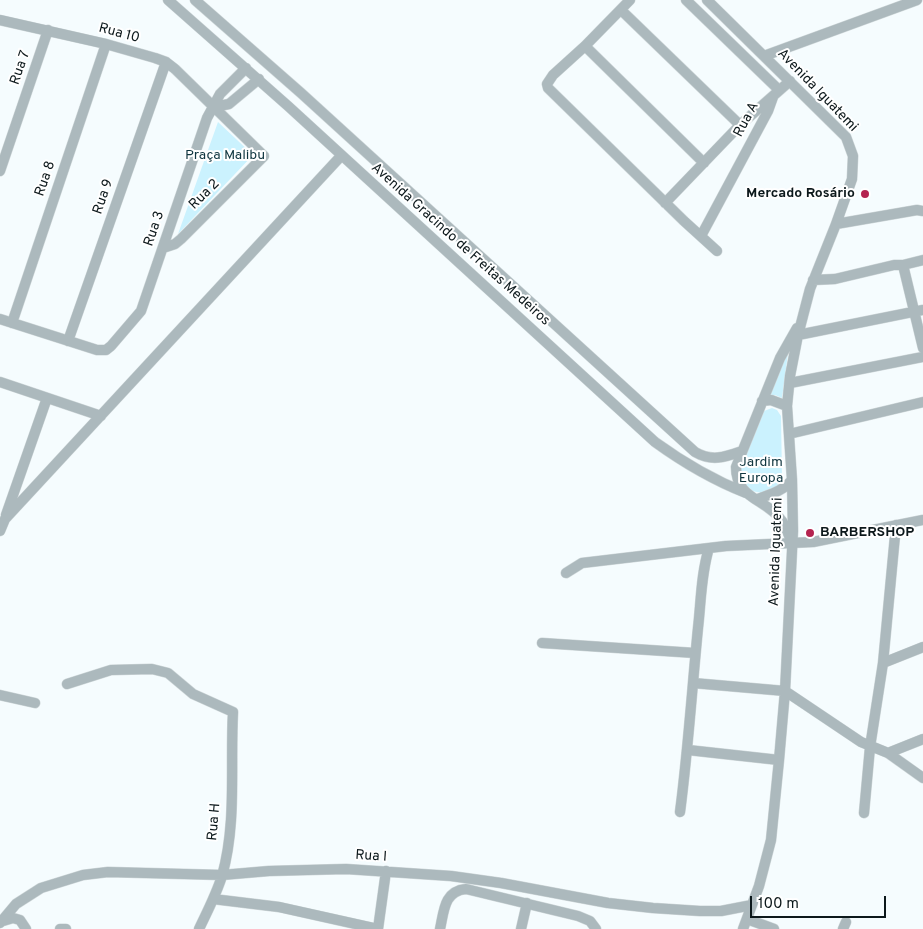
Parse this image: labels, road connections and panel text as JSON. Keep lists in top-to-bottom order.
{
  "streets": {
    "street": [
      "Rua 10",
      "Rua 7",
      "Avenida Iguatemi",
      "Rua A",
      "Rua 8",
      "Rua 2",
      "Rua 9",
      "Rua 3",
      "Avenida Gracindo de Freitas Medeiros",
      "Rua H",
      "Rua I"
    ]
  },
  "crossings": [
    ["Rua 10", "Rua 7"],
    ["Rua 10", "Rua 8"],
    ["Rua 10", "Rua 2"],
    ["Rua 10", "Rua 9"],
    ["Rua 10", "Rua 3"],
    ["Avenida Iguatemi", "Avenida Gracindo de Freitas Medeiros"],
    ["Avenida Iguatemi", "Rua I"],
    ["Rua 2", "Rua 3"],
    ["Rua 9", "Rua 3"],
    ["Rua 3", "Avenida Gracindo de Freitas Medeiros"],
    ["Rua H", "Rua I"]
  ],
  "parks": ["Praça Malibu", "Jardim Europa"],
  "places": ["Mercado Rosário", "BARBERSHOP"],
  "scale_bar": "100 m"
}
